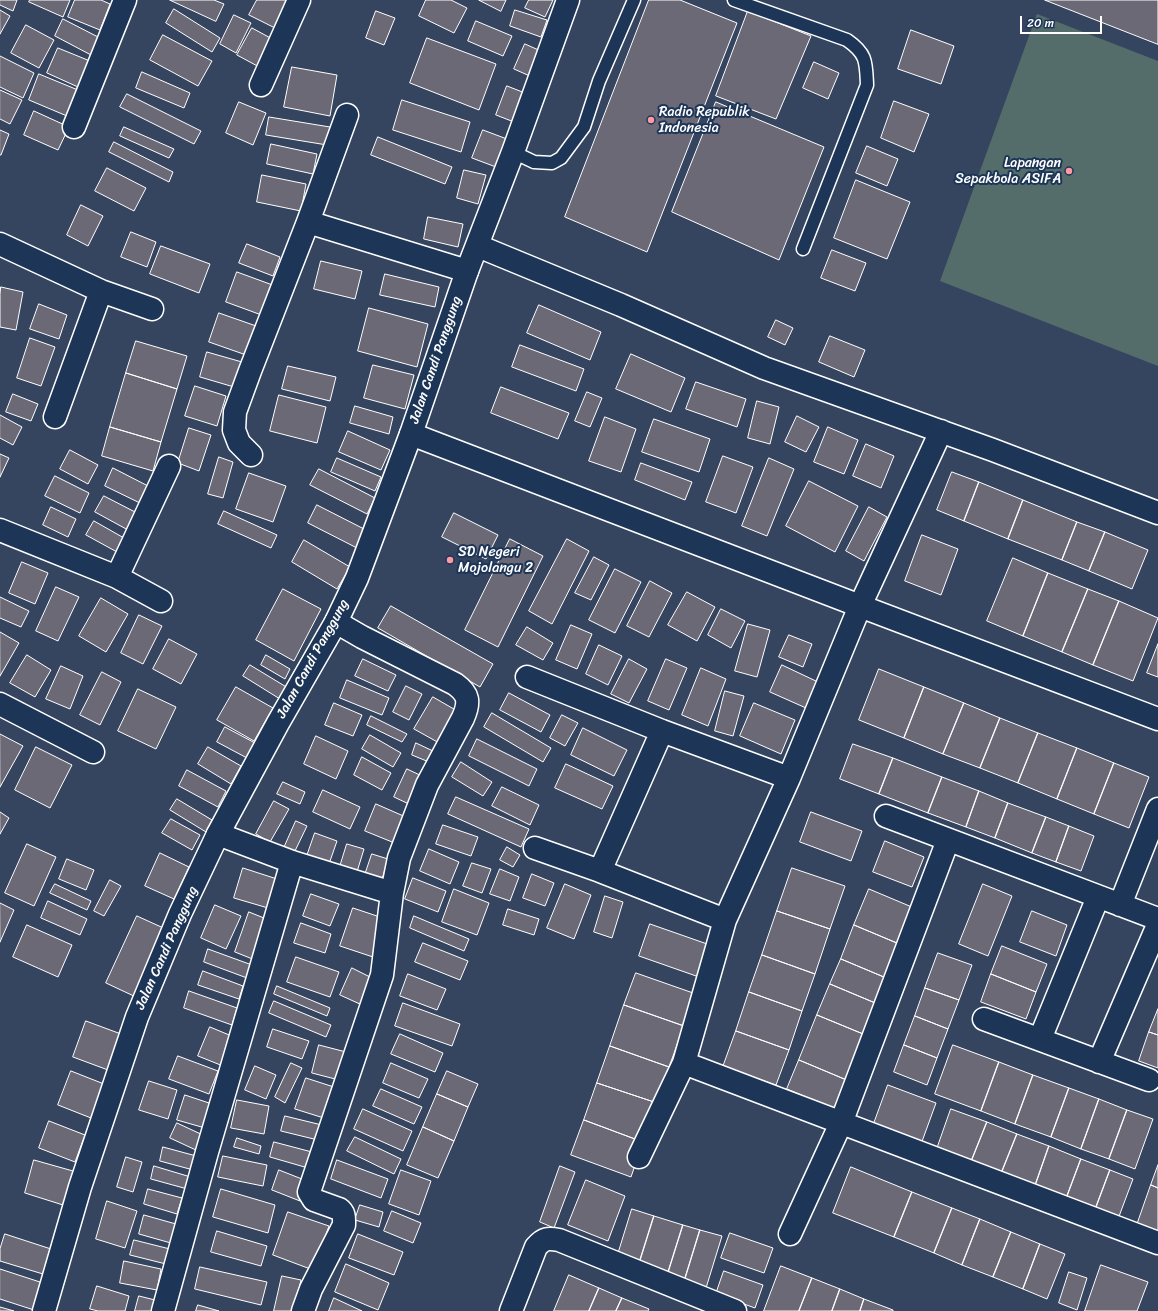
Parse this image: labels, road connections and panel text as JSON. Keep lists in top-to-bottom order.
{
  "streets": {
    "street": ["Jalan Candi Panggung"]
  },
  "places": ["Radio Republik Indonesia", "Lapangan Sepakbola ASIFA", "SD Negeri Mojolangu 2"],
  "scale_bar": "20 m"
}
